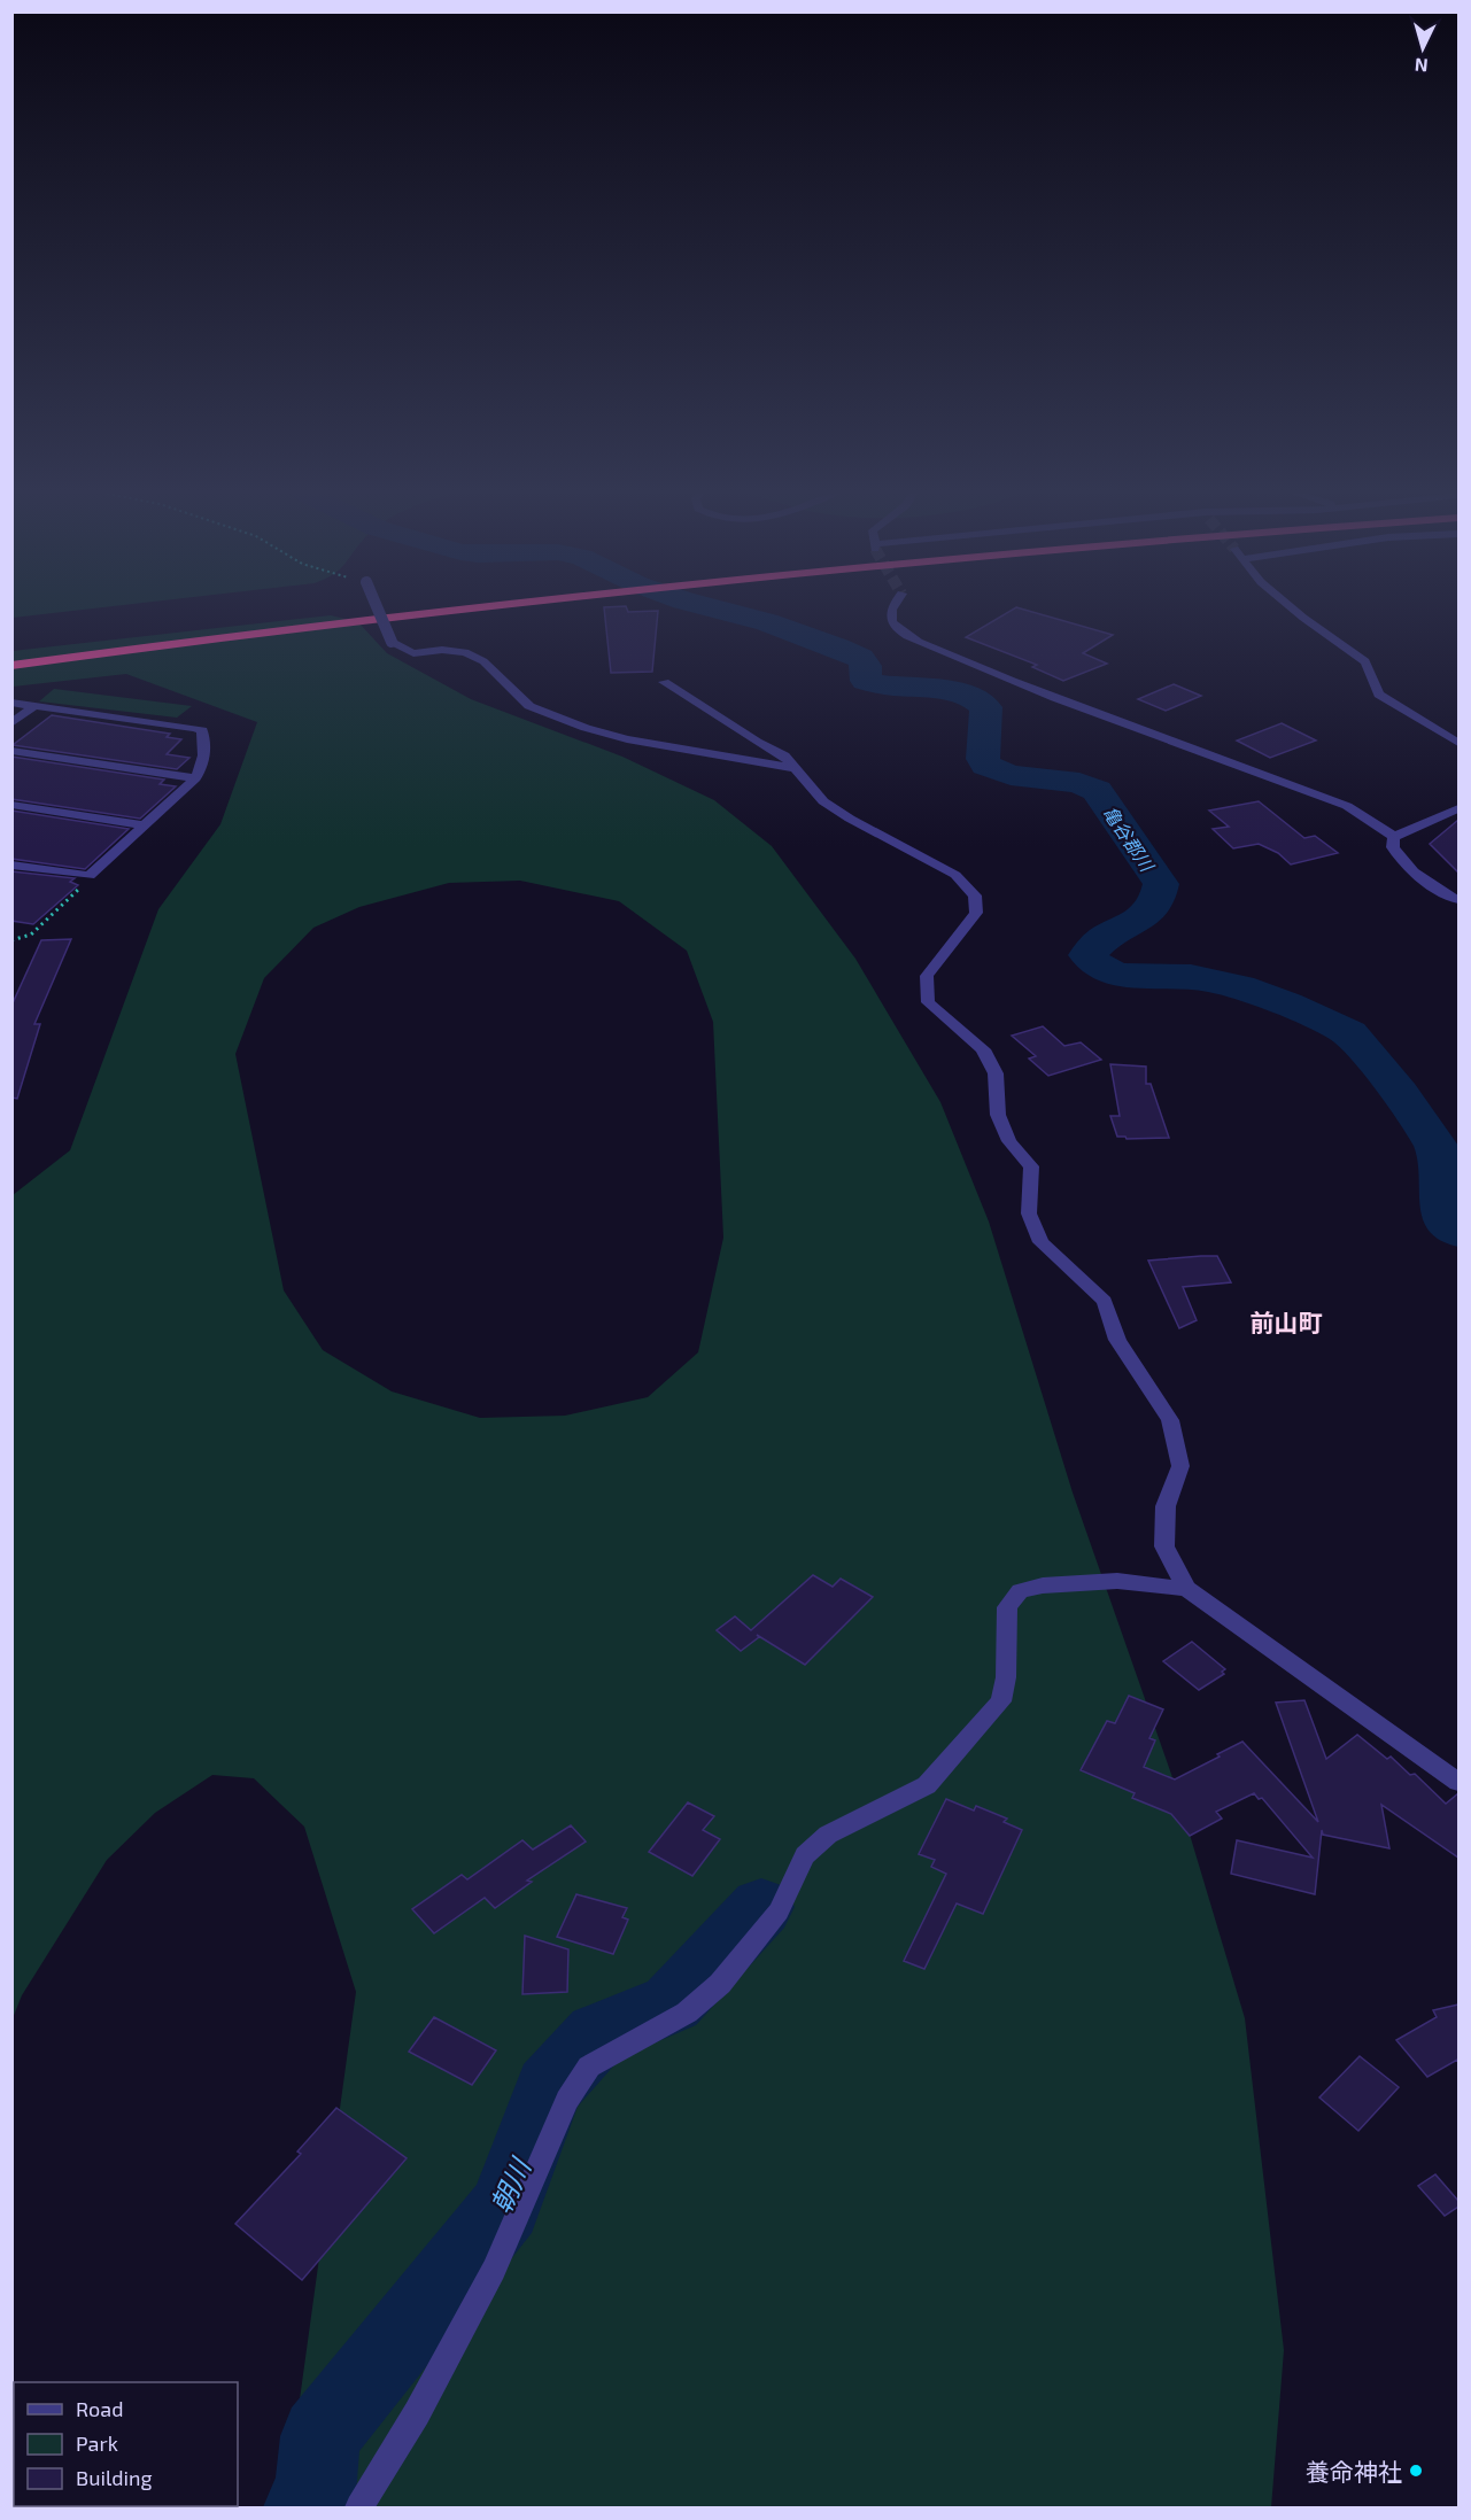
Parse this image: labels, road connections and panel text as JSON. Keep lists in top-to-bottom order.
{
  "districts": ["前山町"],
  "water": ["亀谷郡川", "朝川"],
  "places": ["養命神社"],
  "legend": ["Road", "Park", "Building"],
  "north": "bottom"
}
